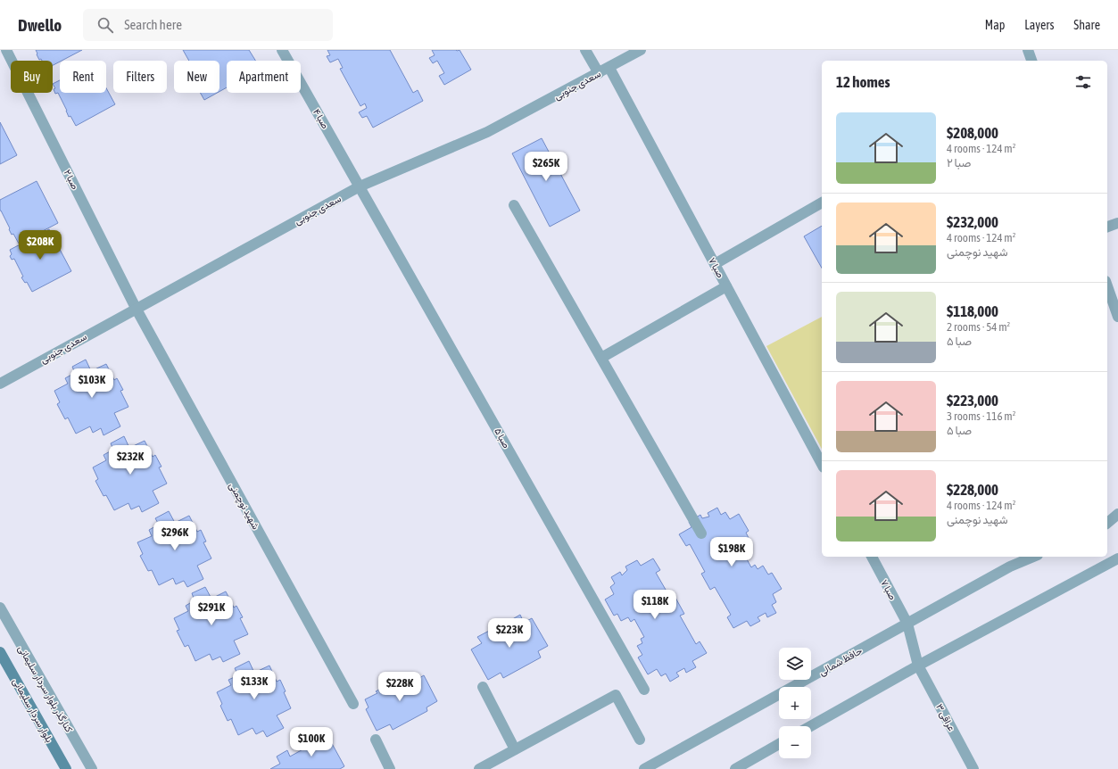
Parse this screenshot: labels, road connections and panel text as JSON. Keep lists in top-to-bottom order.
{
  "streets": {
    "main road": ["بلوار سردار سلیمانی"],
    "street": [
      "سعدی جنوبی",
      "صبا ۴",
      "صبا ۲",
      "صبا ۷",
      "صبا ۵",
      "شهید نوچمنی",
      "حافظ شمالی",
      "کنارگذر بلوار سردار سلیمانی",
      "عراقی ۳"
    ]
  },
  "crossings": [
    ["سعدی جنوبی", "صبا ۴"],
    ["سعدی جنوبی", "صبا ۲"],
    ["سعدی جنوبی", "صبا ۷"],
    ["سعدی جنوبی", "صبا ۵"],
    ["سعدی جنوبی", "شهید نوچمنی"],
    ["صبا ۴", "صبا ۵"],
    ["صبا ۲", "شهید نوچمنی"],
    ["صبا ۷", "حافظ شمالی"],
    ["صبا ۷", "عراقی ۳"]
  ],
  "page": {
    "header": "Dwello",
    "search": "Search here",
    "nav": ["Map", "Layers", "Share"],
    "chip": [
      "Buy",
      "Rent",
      "Filters",
      "New",
      "Apartment"
    ],
    "heading": "12 homes",
    "list": [
      {
        "name": "$208,000",
        "note": "4 rooms · 124 m² · صبا ۲"
      },
      {
        "name": "$232,000",
        "note": "4 rooms · 124 m² · شهید نوچمنی"
      },
      {
        "name": "$118,000",
        "note": "2 rooms · 54 m² · صبا ۵"
      },
      {
        "name": "$223,000",
        "note": "3 rooms · 116 m² · صبا ۵"
      },
      {
        "name": "$228,000",
        "note": "4 rooms · 124 m² · شهید نوچمنی"
      }
    ],
    "price": [
      "$265K",
      "$208K",
      "$103K",
      "$232K",
      "$296K",
      "$198K",
      "$118K",
      "$291K",
      "$223K",
      "$133K",
      "$228K",
      "$100K"
    ],
    "map_buttons": ["+", "−"]
  }
}
